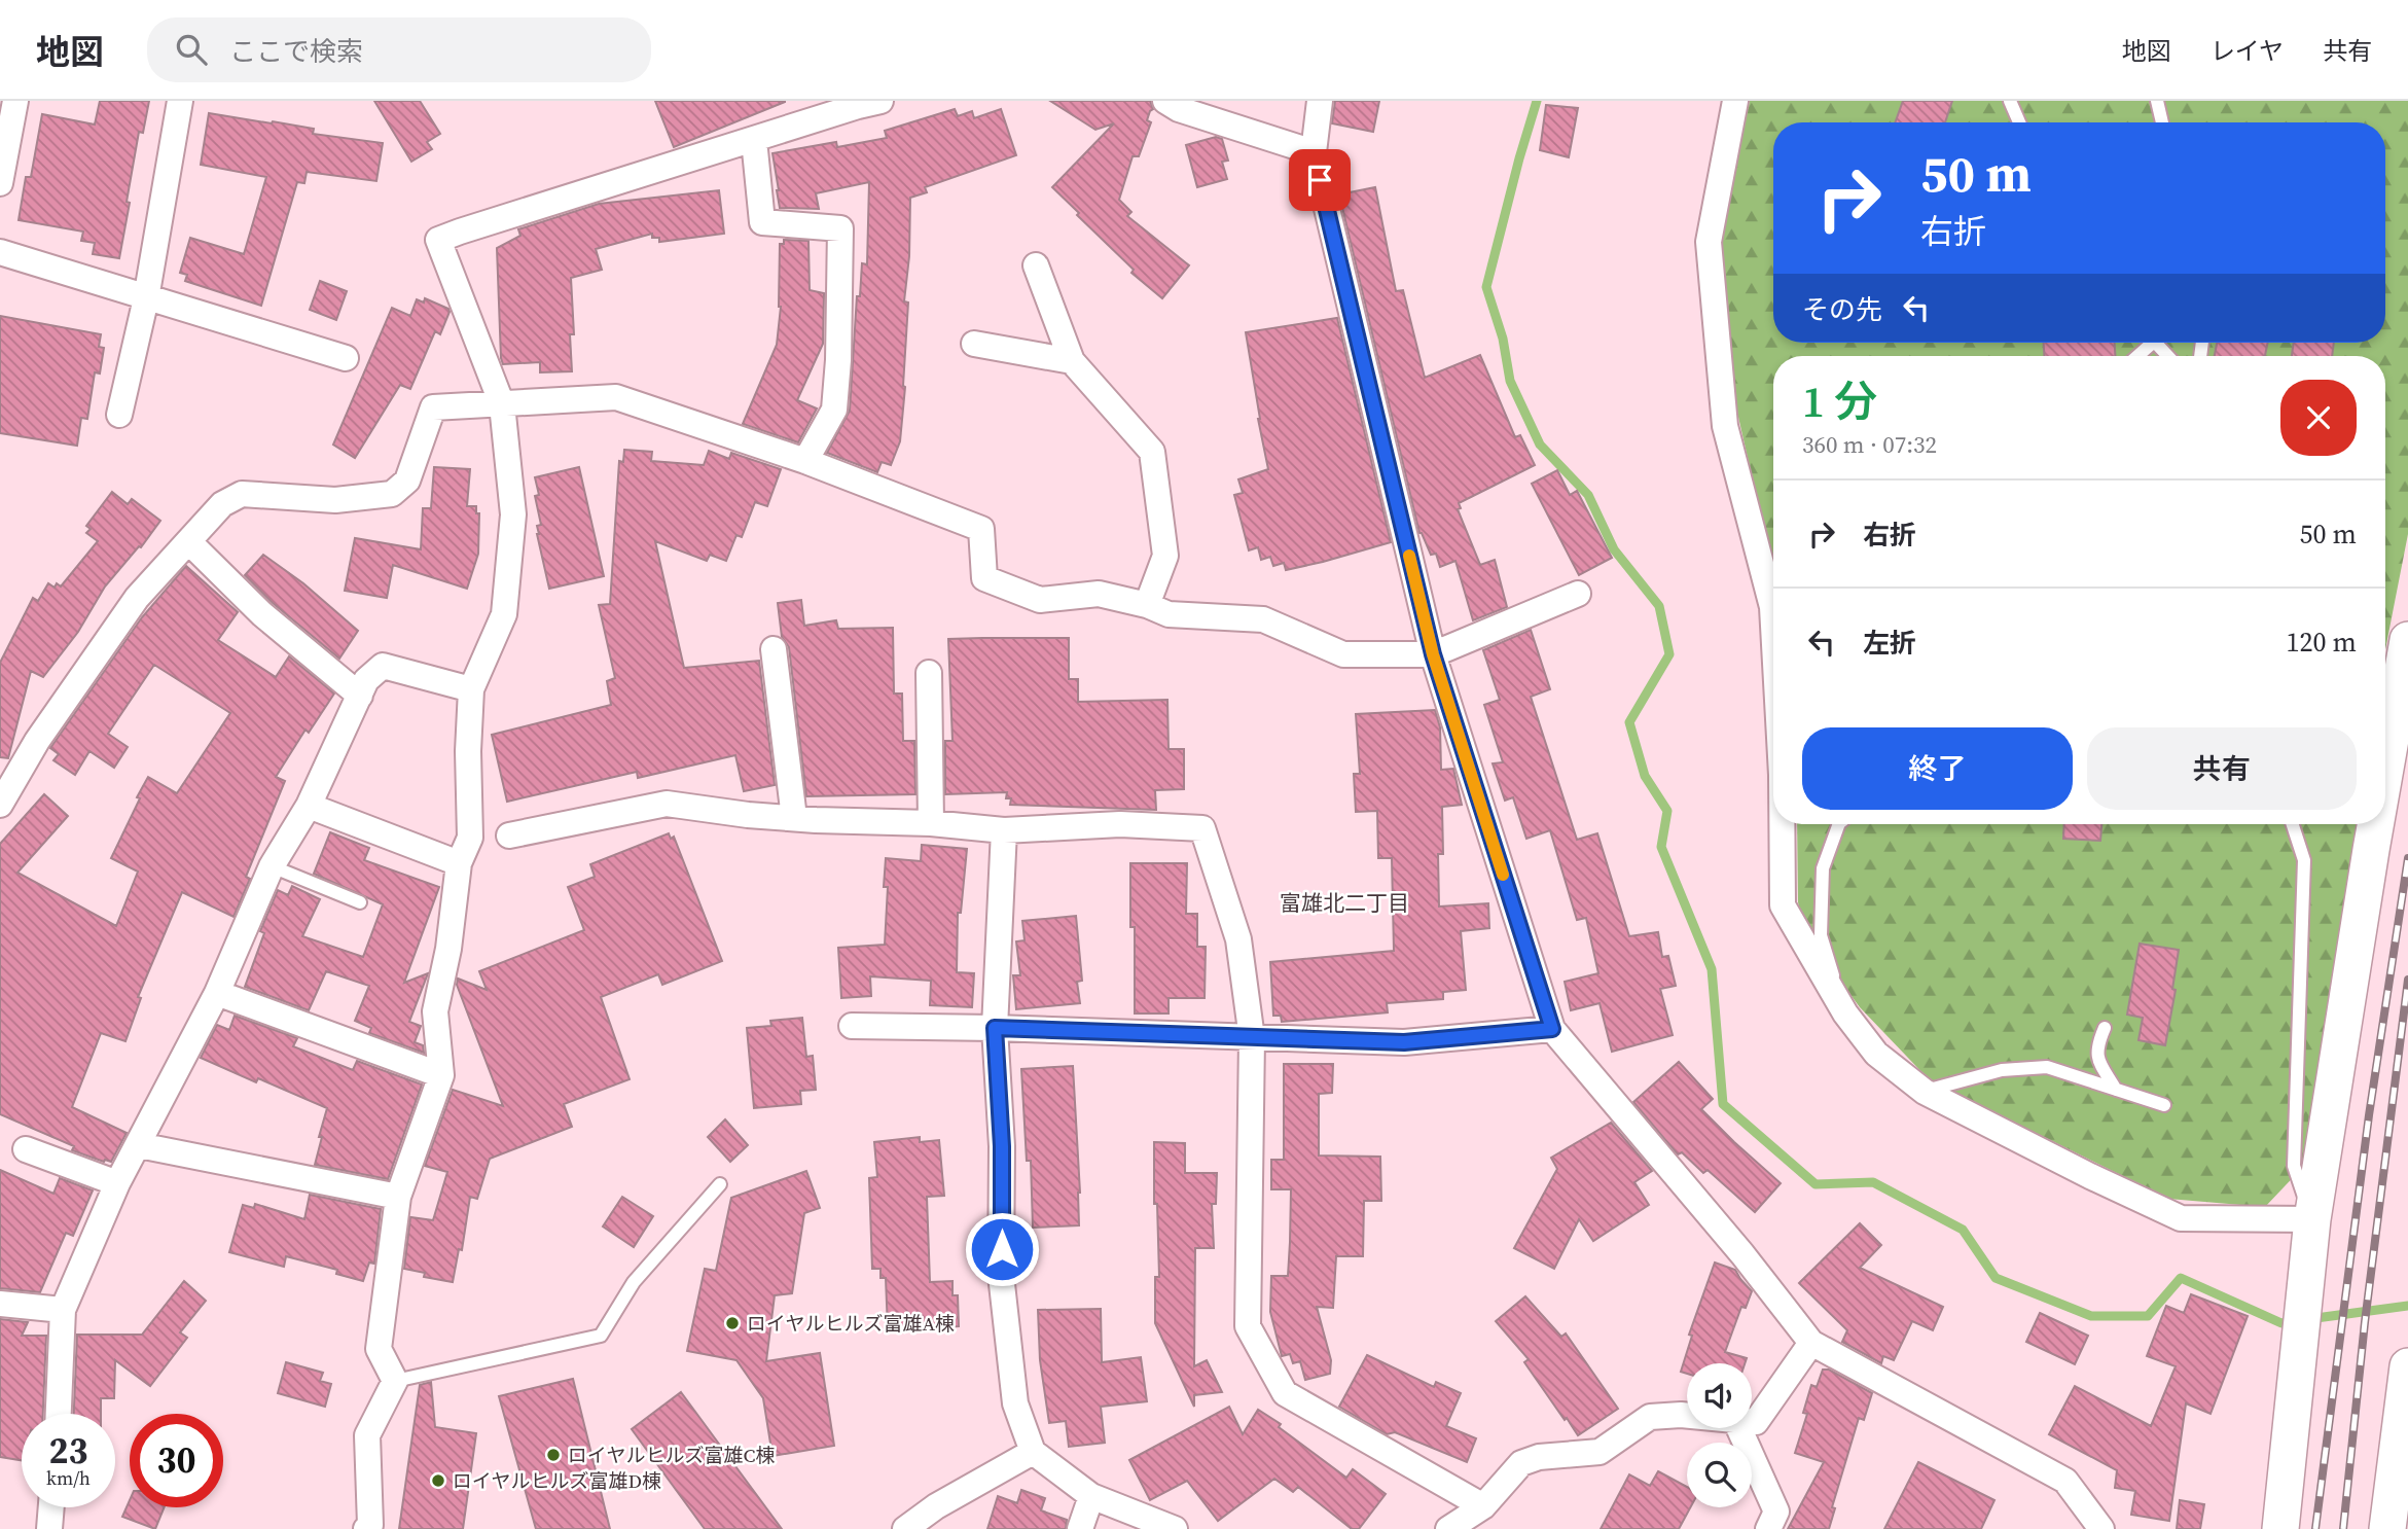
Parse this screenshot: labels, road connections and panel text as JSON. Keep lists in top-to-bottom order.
{
  "districts": ["富雄北二丁目"],
  "places": ["ロイヤルヒルズ富雄A棟", "ロイヤルヒルズ富雄C棟", "ロイヤルヒルズ富雄D棟"],
  "page": {
    "header": "地図",
    "search": "ここで検索",
    "nav": ["地図", "レイヤ", "共有"],
    "turn": ["50 m", "右折"],
    "then": "その先",
    "heading": ["1 分", "360 m · 07:32"],
    "list": [
      {
        "name": "右折",
        "value": "50 m"
      },
      {
        "name": "左折",
        "value": "120 m"
      }
    ],
    "buttons": ["終了", "共有"],
    "speed": "23 km/h",
    "limit": "30"
  }
}
